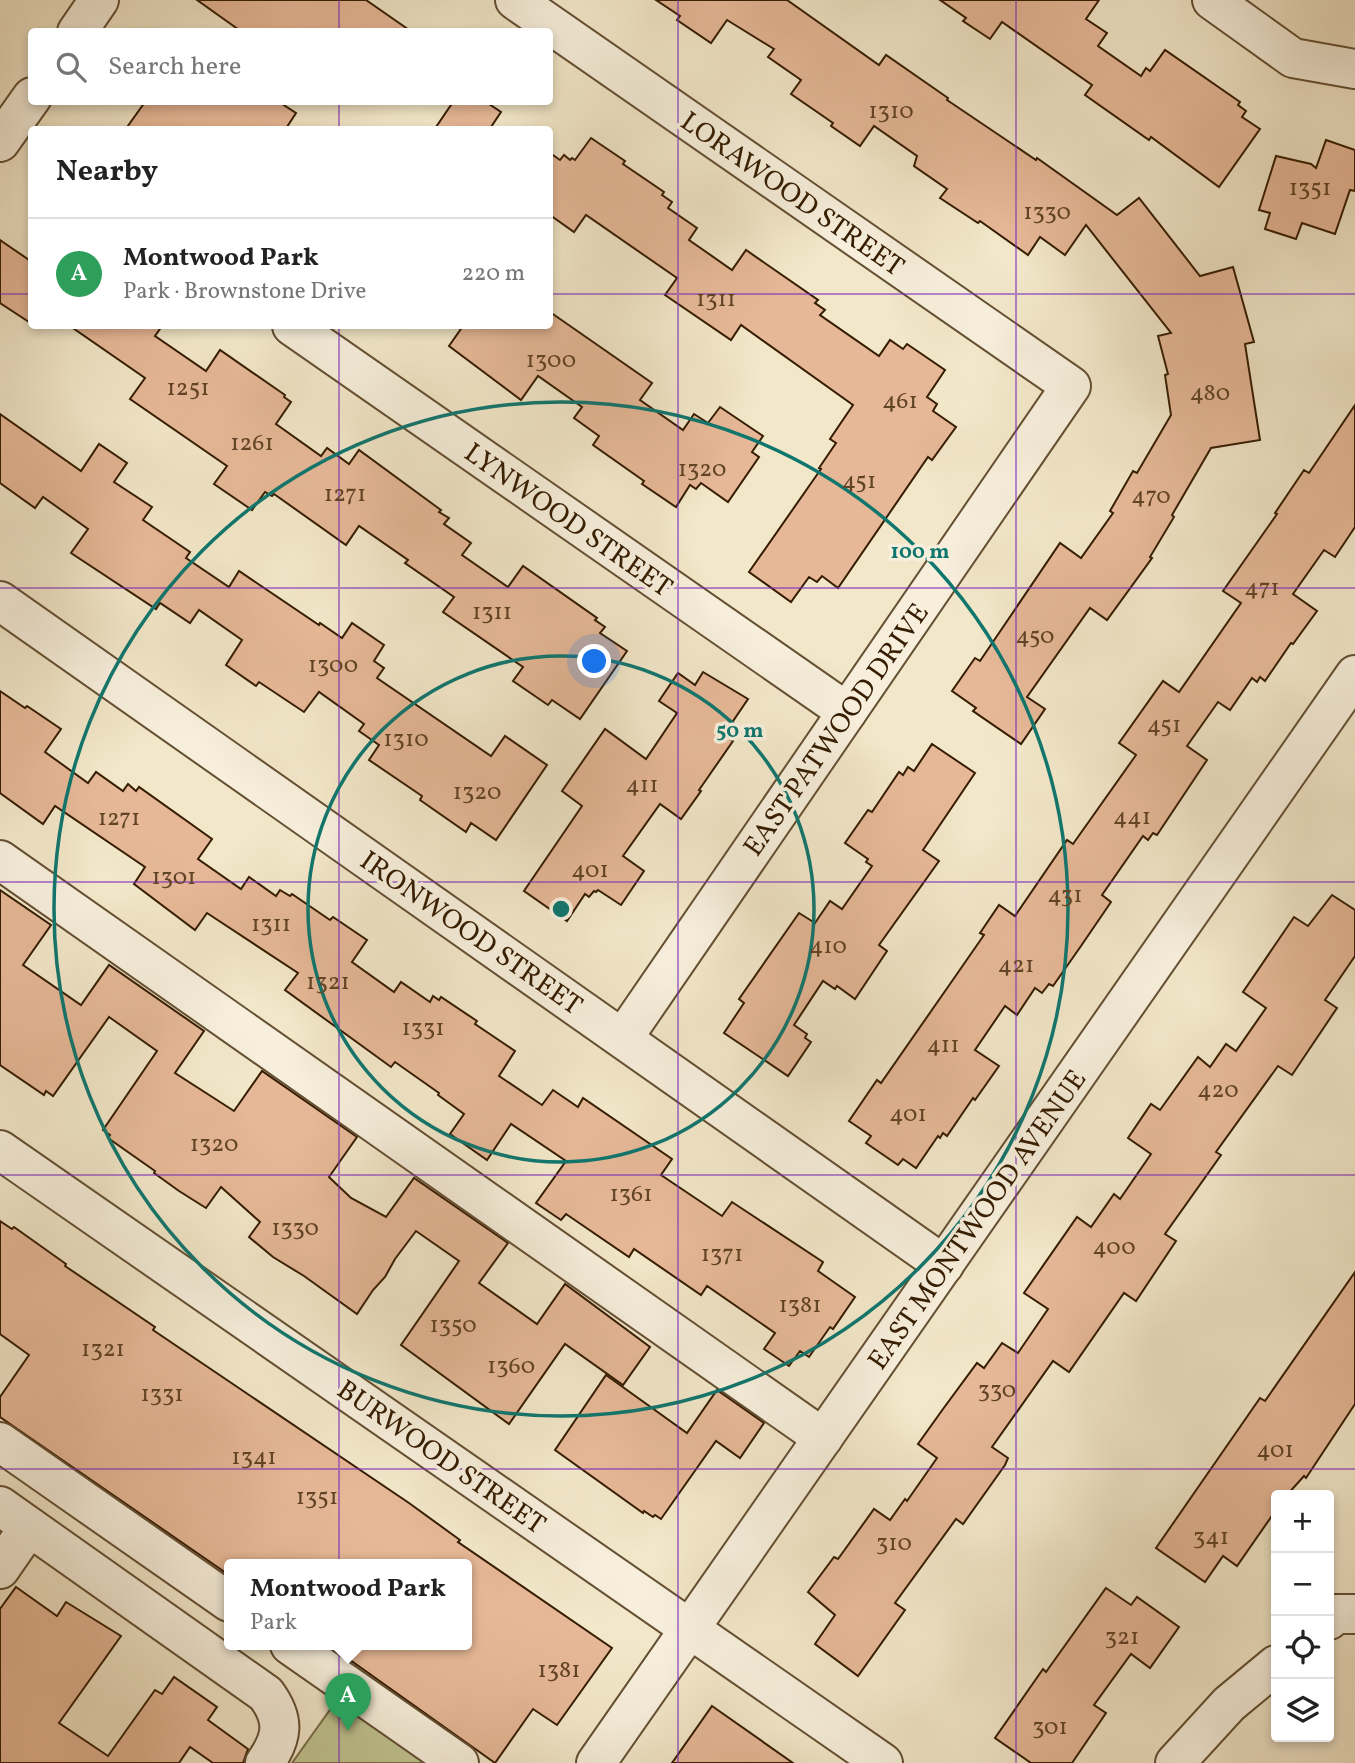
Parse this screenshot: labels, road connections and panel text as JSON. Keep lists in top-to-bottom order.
{
  "streets": {
    "street": [
      "LORAWOOD STREET",
      "LYNWOOD STREET",
      "EAST PATWOOD DRIVE",
      "IRONWOOD STREET",
      "EAST MONTWOOD AVENUE",
      "BURWOOD STREET"
    ]
  },
  "crossings": [
    ["LORAWOOD STREET", "EAST PATWOOD DRIVE"],
    ["LYNWOOD STREET", "EAST PATWOOD DRIVE"],
    ["EAST PATWOOD DRIVE", "IRONWOOD STREET"],
    ["IRONWOOD STREET", "EAST MONTWOOD AVENUE"],
    ["EAST MONTWOOD AVENUE", "BURWOOD STREET"]
  ],
  "house_numbers": [
    "1310",
    "1351",
    "1330",
    "1311",
    "1300",
    "1251",
    "480",
    "461",
    "1261",
    "1320",
    "451",
    "1271",
    "470",
    "471",
    "1311",
    "450",
    "1300",
    "451",
    "1310",
    "411",
    "1320",
    "441",
    "1271",
    "401",
    "1301",
    "431",
    "1311",
    "410",
    "421",
    "1321",
    "1331",
    "411",
    "420",
    "401",
    "1320",
    "1361",
    "1330",
    "400",
    "1371",
    "1381",
    "1350",
    "1321",
    "1360",
    "330",
    "1331",
    "401",
    "1341",
    "1351",
    "341",
    "310",
    "321",
    "1381",
    "301"
  ],
  "page": {
    "search": "Search here",
    "heading": "Nearby",
    "list": [
      {
        "mark": "A",
        "name": "Montwood Park",
        "note": "Park · Brownstone Drive",
        "value": "220 m"
      }
    ],
    "map_buttons": ["+", "−"],
    "popup": ["Montwood Park", "Park"],
    "pins": "A"
  },
  "rings": ["100 m", "50 m"]
}
